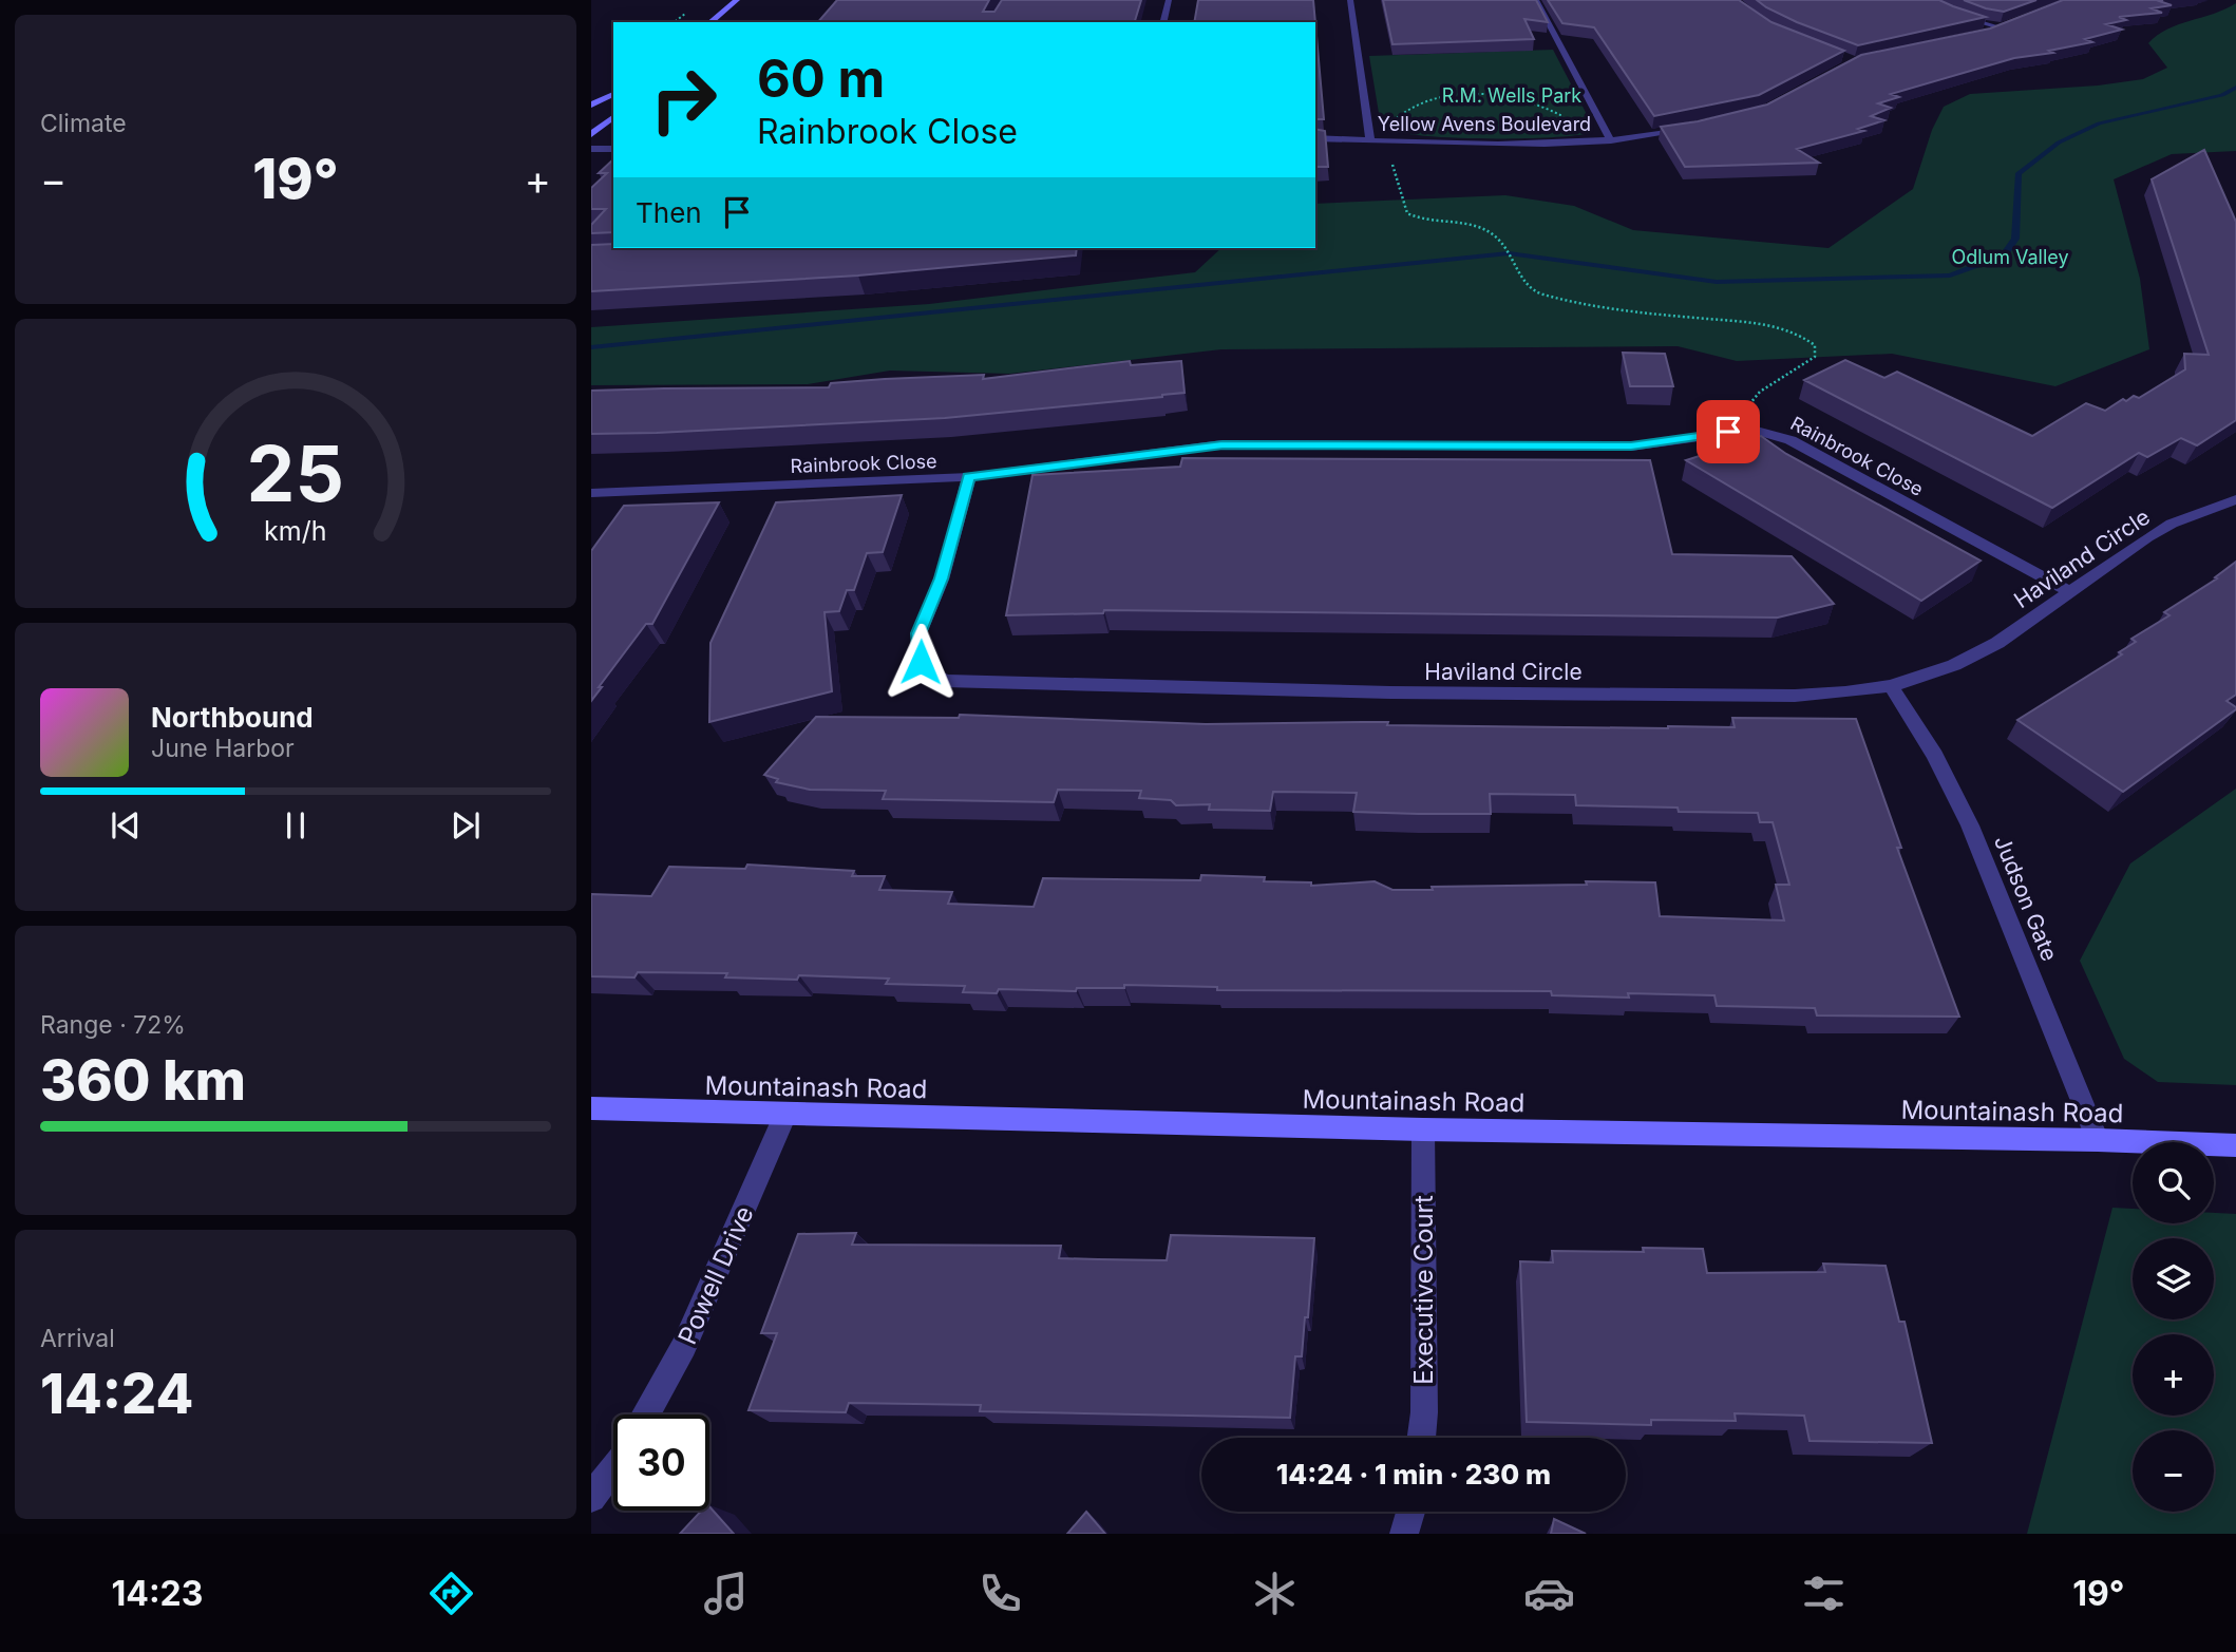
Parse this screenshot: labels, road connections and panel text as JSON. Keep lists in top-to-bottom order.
{
  "streets": {
    "street": [
      "Yellow Avens Boulevard",
      "Rainbrook Close",
      "Haviland Circle",
      "Judson Gate",
      "Mountainash Road",
      "Powell Drive",
      "Executive Court"
    ]
  },
  "crossings": [
    ["Rainbrook Close", "Haviland Circle"],
    ["Haviland Circle", "Judson Gate"],
    ["Judson Gate", "Mountainash Road"],
    ["Mountainash Road", "Powell Drive"],
    ["Mountainash Road", "Executive Court"]
  ],
  "parks": ["R.M. Wells Park", "Odlum Valley"],
  "page": {
    "tile": [
      "Climate",
      ["Range · 72%", "360 km"],
      ["Arrival", "14:24"]
    ],
    "turn": ["60 m", "Rainbrook Close"],
    "heat": ["−", "19°", "+"],
    "then": "Then",
    "song": ["Northbound", "June Harbor"],
    "map_buttons": ["+", "−"],
    "limit": "30",
    "trip": "14:24 · 1 min · 230 m",
    "tabs": ["14:23", "19°"],
    "gauge": ["25", "km/h"]
  }
}
